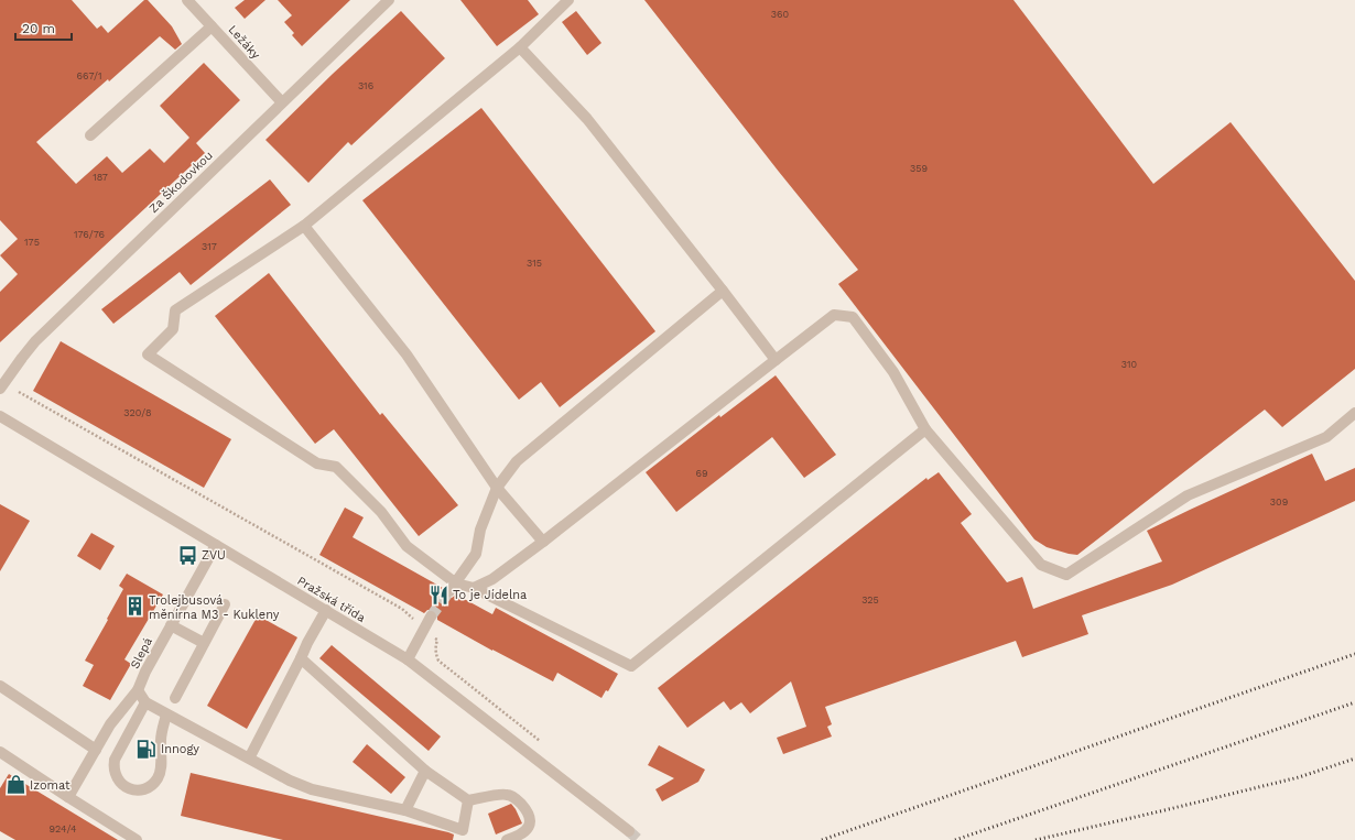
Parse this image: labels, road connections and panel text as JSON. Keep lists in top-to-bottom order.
{
  "streets": {
    "street": [
      "Ležáky",
      "Za Škodovkou",
      "Pražská třída",
      "Slepá"
    ]
  },
  "crossings": [
    ["Ležáky", "Za Škodovkou"],
    ["Pražská třída", "Slepá"]
  ],
  "places": {
    "bus stop": ["ZVU"],
    "restaurant": ["To je Jídelna"],
    "building": ["Trolejbusová měnírna M3 - Kukleny"],
    "fuel station": ["Innogy"],
    "shop": ["Izomat"]
  },
  "house_numbers": [
    "360",
    "667/1",
    "316",
    "359",
    "187",
    "176/76",
    "175",
    "317",
    "315",
    "310",
    "320/8",
    "69",
    "309",
    "325",
    "924/4"
  ],
  "scale_bar": "20 m"
}
